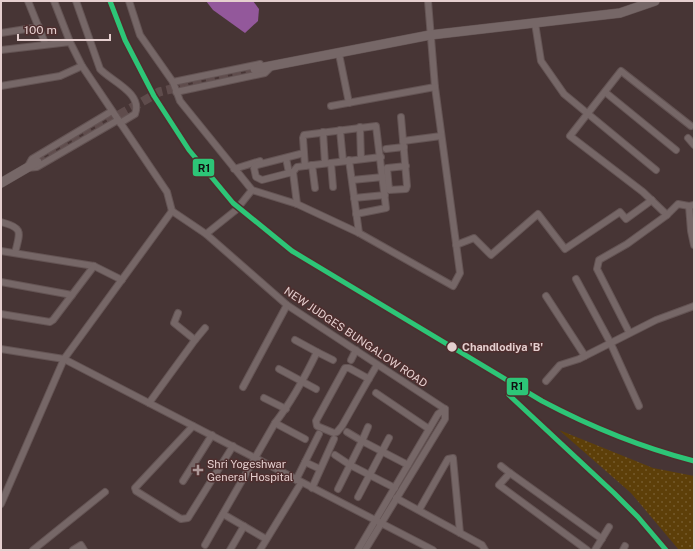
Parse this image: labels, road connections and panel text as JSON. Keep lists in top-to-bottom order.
{
  "streets": {
    "street": ["NEW JUDGES BUNGALOW ROAD"]
  },
  "places": {
    "other": ["Chandlodiya 'B'"],
    "health": ["Shri Yogeshwar General Hospital"]
  },
  "lines": ["transit line R1"],
  "scale_bar": "100 m"
}
